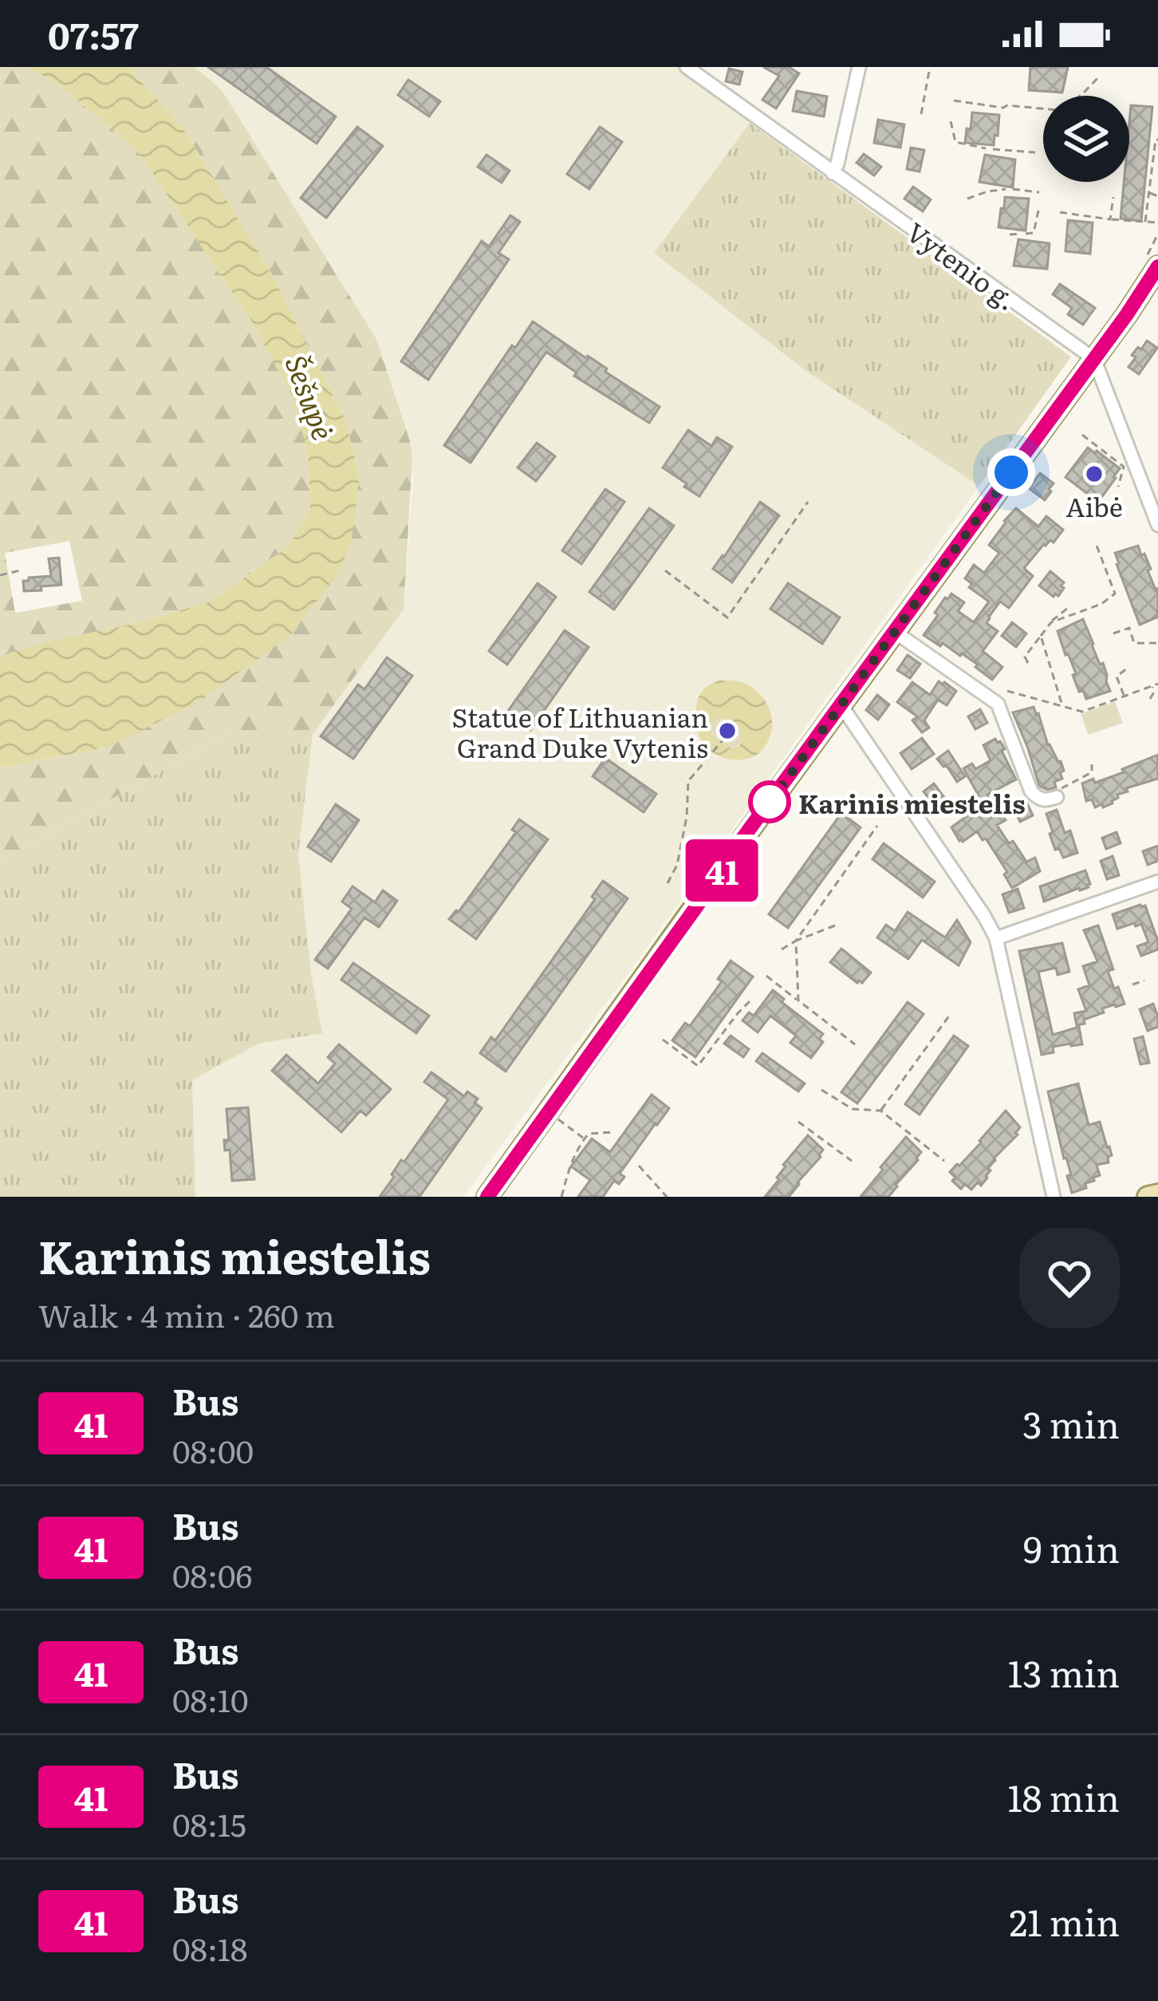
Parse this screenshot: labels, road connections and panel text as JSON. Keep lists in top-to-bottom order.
{
  "streets": {
    "street": ["Vytenio g."]
  },
  "water": ["Šešupė"],
  "places": ["Aibė", "Statue of Lithuanian Grand Duke Vytenis", "Karinis miestelis"],
  "lines": ["bus line 41"],
  "page": {
    "status": "07:57",
    "on_map": "41",
    "heading": ["Karinis miestelis", "Walk · 4 min · 260 m"],
    "list": [
      {
        "mark": "41",
        "name": "Bus",
        "note": "08:00",
        "value": "3 min"
      },
      {
        "mark": "41",
        "name": "Bus",
        "note": "08:06",
        "value": "9 min"
      },
      {
        "mark": "41",
        "name": "Bus",
        "note": "08:10",
        "value": "13 min"
      },
      {
        "mark": "41",
        "name": "Bus",
        "note": "08:15",
        "value": "18 min"
      },
      {
        "mark": "41",
        "name": "Bus",
        "note": "08:18",
        "value": "21 min"
      }
    ]
  }
}
